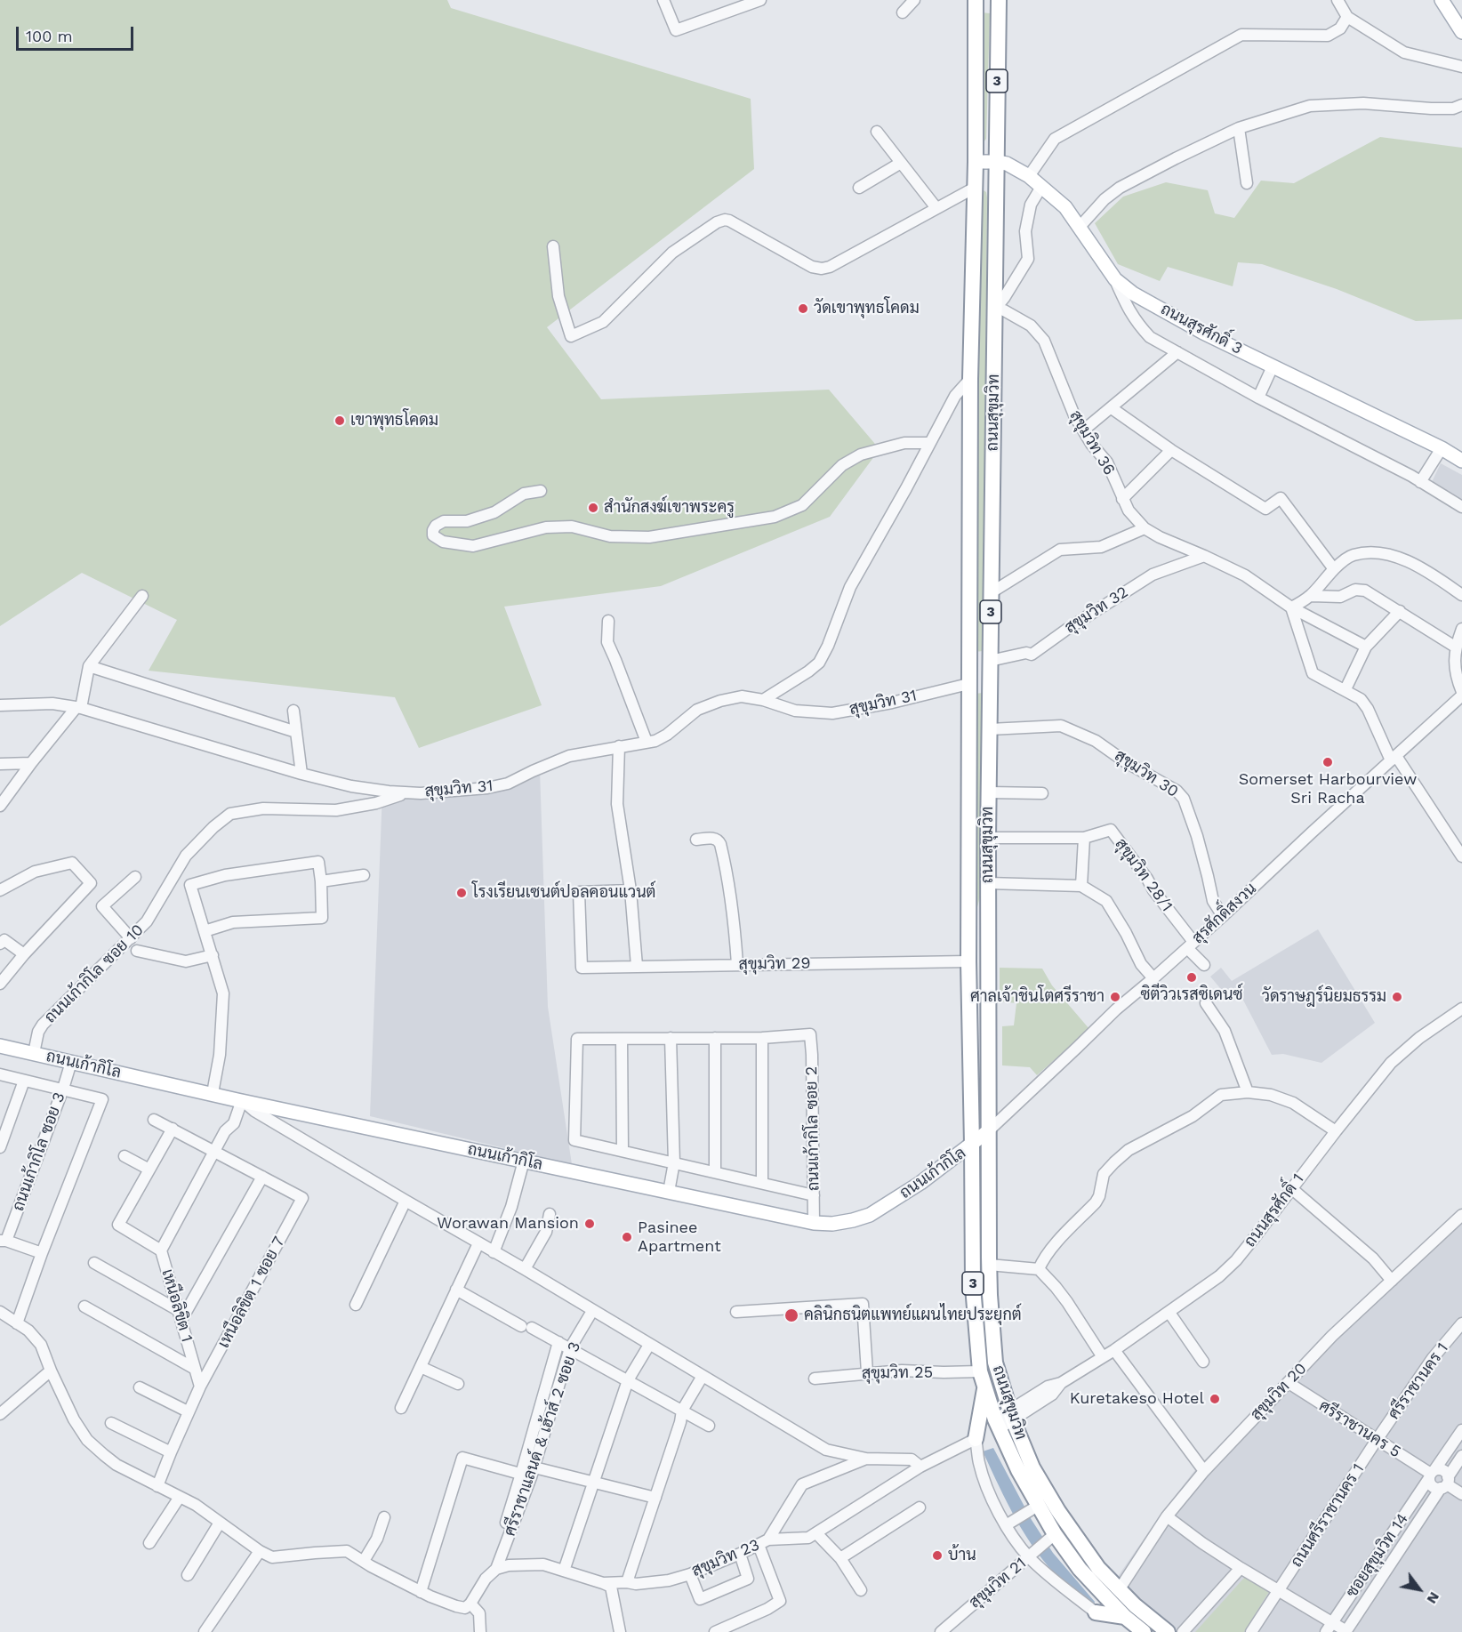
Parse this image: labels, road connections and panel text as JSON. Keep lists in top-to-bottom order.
{
  "streets": {
    "highway": ["3", "ถนนสุขุมวิท"],
    "main road": ["ถนนสุรศักดิ์ 3", "ถนนเก้ากิโล"],
    "street": [
      "สุขุมวิท 36",
      "สุขุมวิท 32",
      "สุขุมวิท 31",
      "สุขุมวิท 30",
      "สุขุมวิท 28/1",
      "สุรศักดิ์สงวน",
      "สุขุมวิท 29",
      "ถนนเก้ากิโล ซอย 10",
      "ถนนเก้ากิโล ซอย 2",
      "ถนนเก้ากิโล ซอย 3",
      "ถนนสุรศักดิ์ 1",
      "เหนือลิขิต 1 ซอย 7",
      "เหนือลิขิต 1",
      "สุขุมวิท 25",
      "ศรีราชานคร 1",
      "สุขุมวิท 20",
      "ศรีราชานคร 5",
      "ศรีราชาแลนด์ & เฮ้าส์ 2 ซอย 3",
      "ถนนศรีราชานคร 1",
      "ซอยสุขุมวิท 14",
      "สุขุมวิท 23",
      "สุขุมวิท 21"
    ]
  },
  "crossings": [
    ["ถนนสุรศักดิ์ 3", "ถนนสุขุมวิท"],
    ["ถนนสุขุมวิท", "สุขุมวิท 36"],
    ["ถนนสุขุมวิท", "สุขุมวิท 32"],
    ["ถนนสุขุมวิท", "สุขุมวิท 31"],
    ["ถนนสุขุมวิท", "สุขุมวิท 30"],
    ["ถนนสุขุมวิท", "สุขุมวิท 28/1"],
    ["ถนนสุขุมวิท", "สุรศักดิ์สงวน"],
    ["ถนนสุขุมวิท", "สุขุมวิท 29"],
    ["ถนนสุขุมวิท", "ถนนเก้ากิโล"],
    ["ถนนสุขุมวิท", "ถนนสุรศักดิ์ 1"],
    ["ถนนสุขุมวิท", "สุขุมวิท 25"],
    ["ถนนสุขุมวิท", "สุขุมวิท 20"],
    ["ถนนสุขุมวิท", "สุขุมวิท 21"],
    ["สุขุมวิท 36", "สุขุมวิท 32"],
    ["สุขุมวิท 31", "ถนนเก้ากิโล ซอย 10"],
    ["สุขุมวิท 30", "สุรศักดิ์สงวน"],
    ["สุขุมวิท 28/1", "สุรศักดิ์สงวน"],
    ["สุรศักดิ์สงวน", "ถนนเก้ากิโล"],
    ["ถนนเก้ากิโล ซอย 10", "ถนนเก้ากิโล"],
    ["ถนนเก้ากิโล", "ถนนเก้ากิโล ซอย 2"],
    ["ถนนเก้ากิโล", "ถนนเก้ากิโล ซอย 3"],
    ["ถนนเก้ากิโล", "เหนือลิขิต 1"],
    ["เหนือลิขิต 1 ซอย 7", "เหนือลิขิต 1"],
    ["ศรีราชานคร 1", "ศรีราชานคร 5"],
    ["ศรีราชานคร 1", "ถนนศรีราชานคร 1"],
    ["สุขุมวิท 20", "ศรีราชานคร 5"],
    ["ศรีราชานคร 5", "ถนนศรีราชานคร 1"],
    ["ศรีราชานคร 5", "ซอยสุขุมวิท 14"],
    ["ศรีราชาแลนด์ & เฮ้าส์ 2 ซอย 3", "สุขุมวิท 23"]
  ],
  "places": [
    "วัดเขาพุทธโคดม",
    "เขาพุทธโคดม",
    "สำนักสงฆ์เขาพระครู",
    "Somerset Harbourview Sri Racha",
    "โรงเรียนเซนต์ปอลคอนแวนต์",
    "ซิตีวิวเรสซิเดนซ์",
    "ศาลเจ้าชินโตศรีราชา",
    "วัดราษฎร์นิยมธรรม",
    "Worawan Mansion",
    "Pasinee Apartment",
    "คลินิกธนิตแพทย์แผนไทยประยุกต์",
    "Kuretakeso Hotel",
    "บ้าน"
  ],
  "scale_bar": "100 m",
  "north": "bottom right"
}
